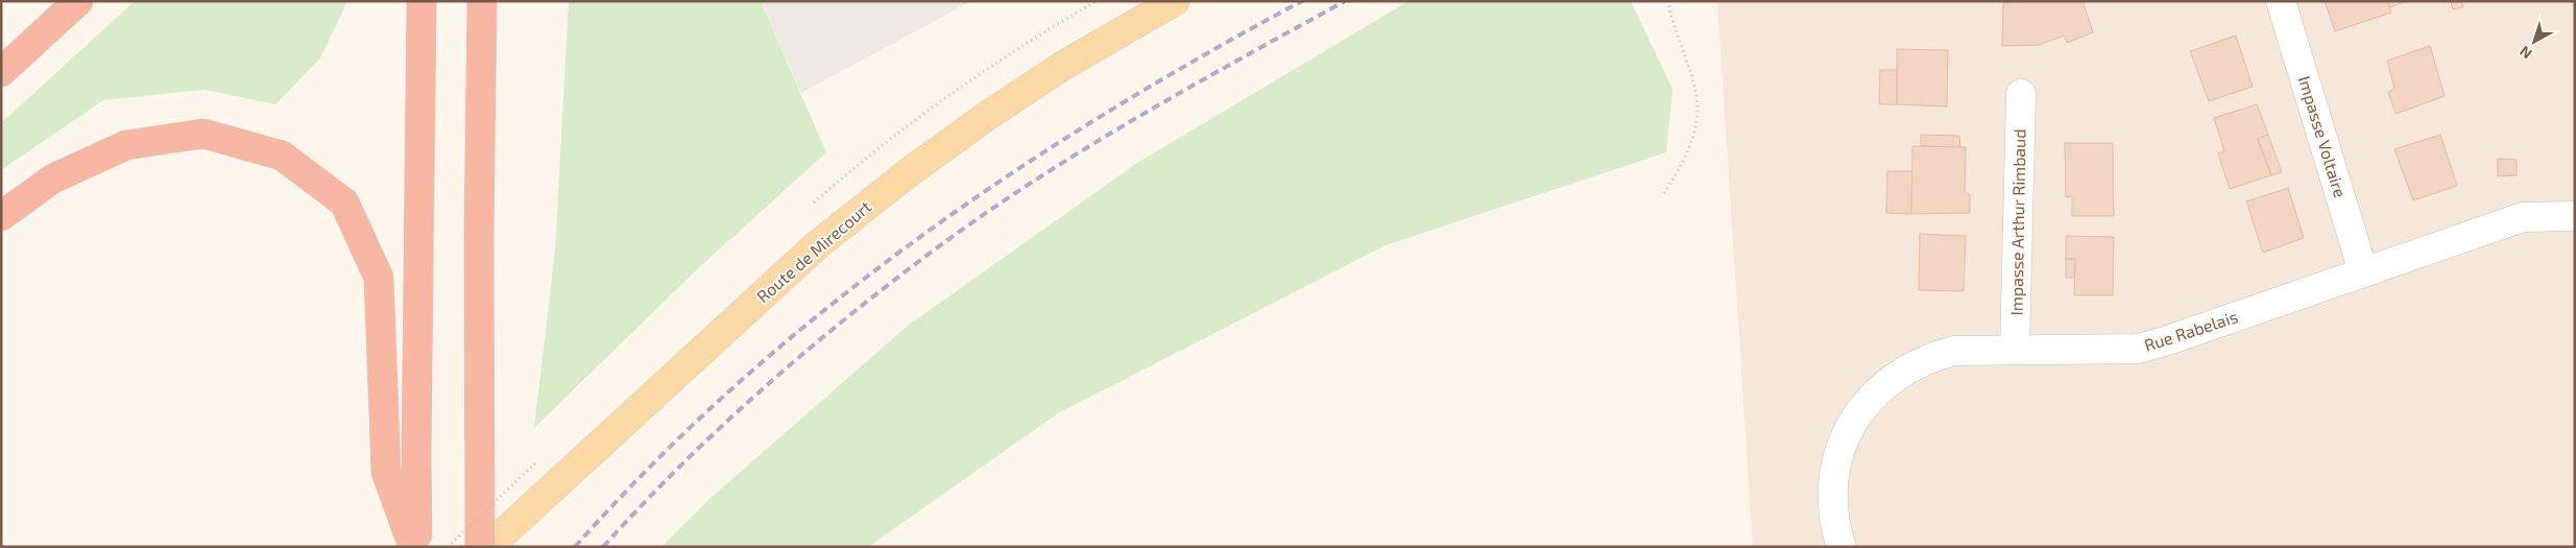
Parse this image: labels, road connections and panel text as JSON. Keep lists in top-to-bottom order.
{
  "streets": {
    "main road": ["Route de Mirecourt"],
    "street": ["Impasse Voltaire", "Impasse Arthur Rimbaud", "Rue Rabelais"]
  },
  "crossings": [
    ["Impasse Voltaire", "Rue Rabelais"],
    ["Impasse Arthur Rimbaud", "Rue Rabelais"]
  ],
  "north": "bottom left"
}
